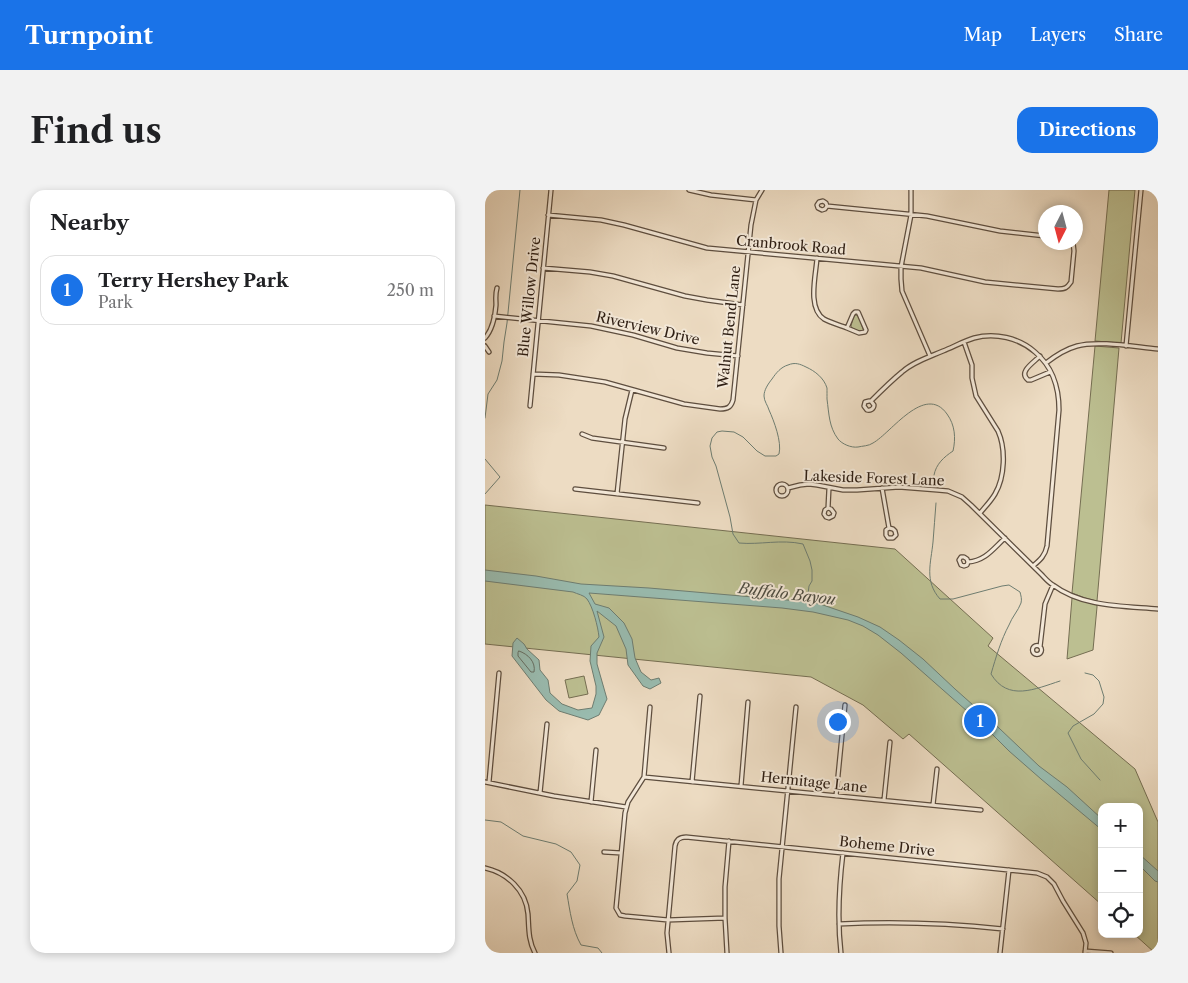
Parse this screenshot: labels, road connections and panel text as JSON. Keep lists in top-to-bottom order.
{
  "streets": {
    "street": [
      "Cranbrook Road",
      "Blue Willow Drive",
      "Walnut Bend Lane",
      "Riverview Drive",
      "Lakeside Forest Lane",
      "Hermitage Lane",
      "Boheme Drive"
    ]
  },
  "crossings": [
    ["Cranbrook Road", "Blue Willow Drive"],
    ["Cranbrook Road", "Walnut Bend Lane"],
    ["Blue Willow Drive", "Riverview Drive"],
    ["Walnut Bend Lane", "Riverview Drive"]
  ],
  "water": ["Buffalo Bayou"],
  "north": "bottom",
  "page": {
    "header": "Turnpoint",
    "nav": ["Map", "Layers", "Share"],
    "buttons": "Directions",
    "title": "Find us",
    "heading": "Nearby",
    "list": [
      {
        "mark": "1",
        "name": "Terry Hershey Park",
        "note": "Park",
        "value": "250 m"
      }
    ],
    "pins": "1",
    "map_buttons": ["+", "−"]
  }
}
